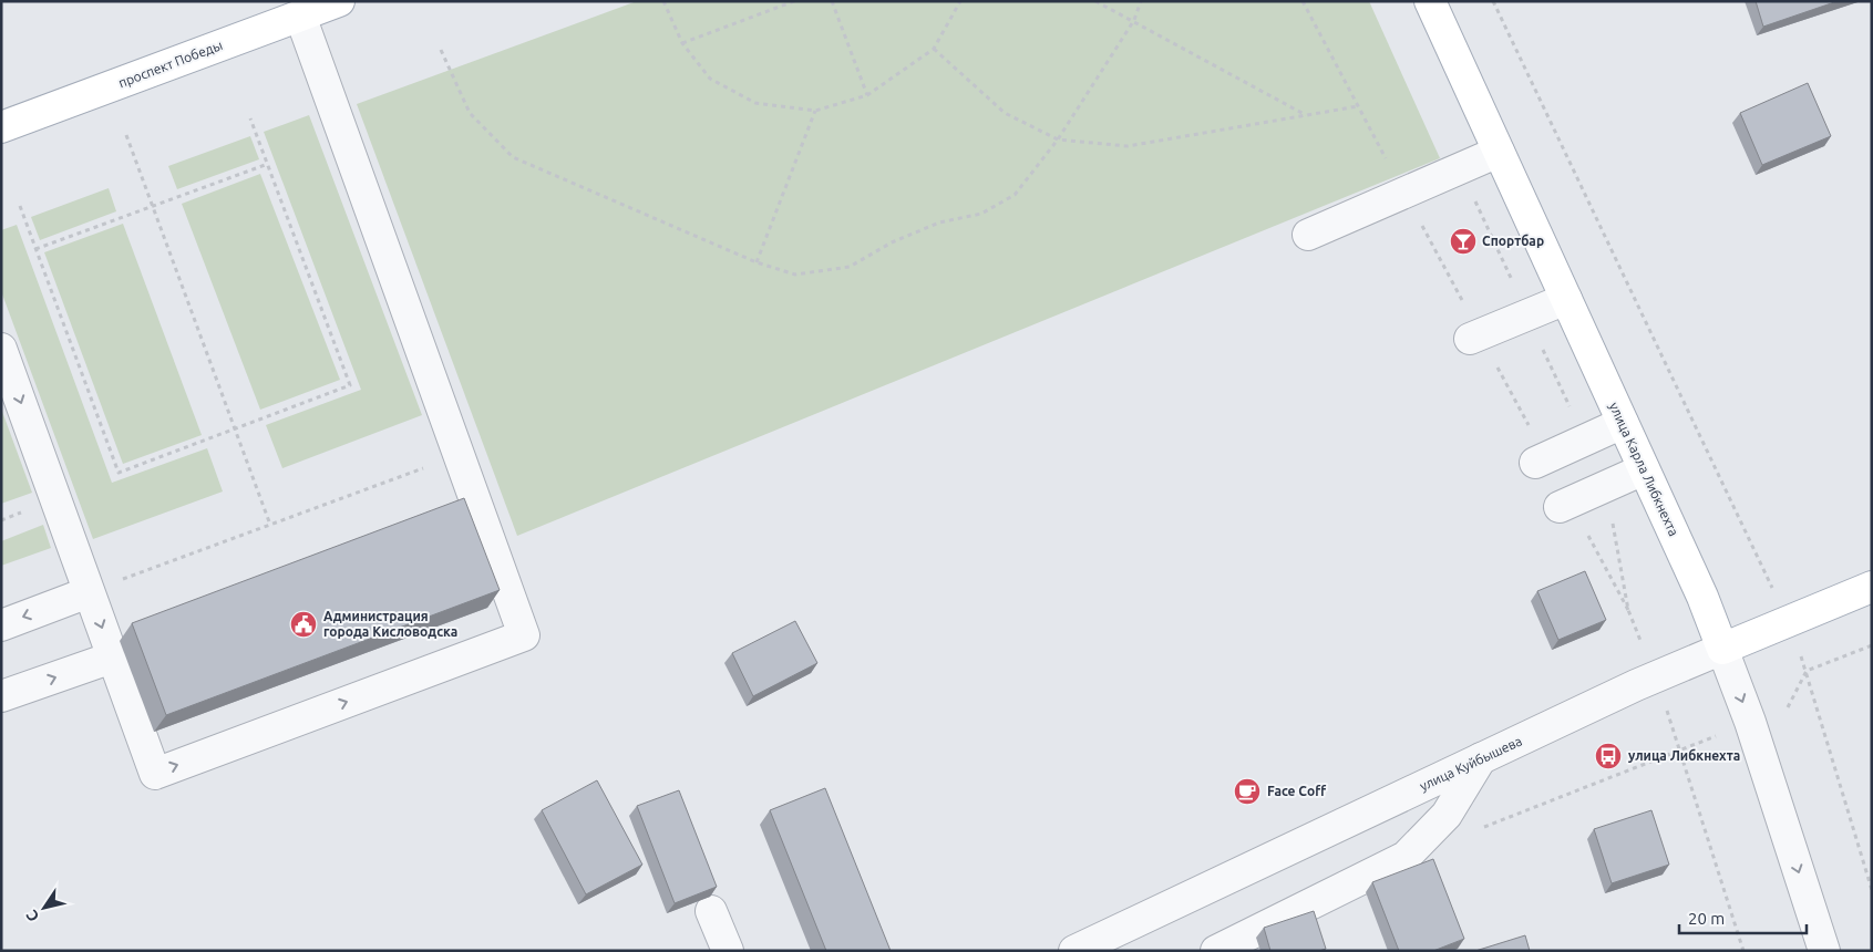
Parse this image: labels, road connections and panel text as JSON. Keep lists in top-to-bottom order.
{
  "streets": {
    "main road": ["проспект Победы", "улица Карла Либкнехта", "улица Куйбышева"]
  },
  "crossings": [
    ["улица Карла Либкнехта", "улица Куйбышева"]
  ],
  "places": {
    "bar": ["Спортбар"],
    "public building": ["Администрация города Кисловодска"],
    "bus stop": ["улица Либкнехта"],
    "cafe": ["Face Coff"]
  },
  "scale_bar": "20 m",
  "north": "bottom left"
}
